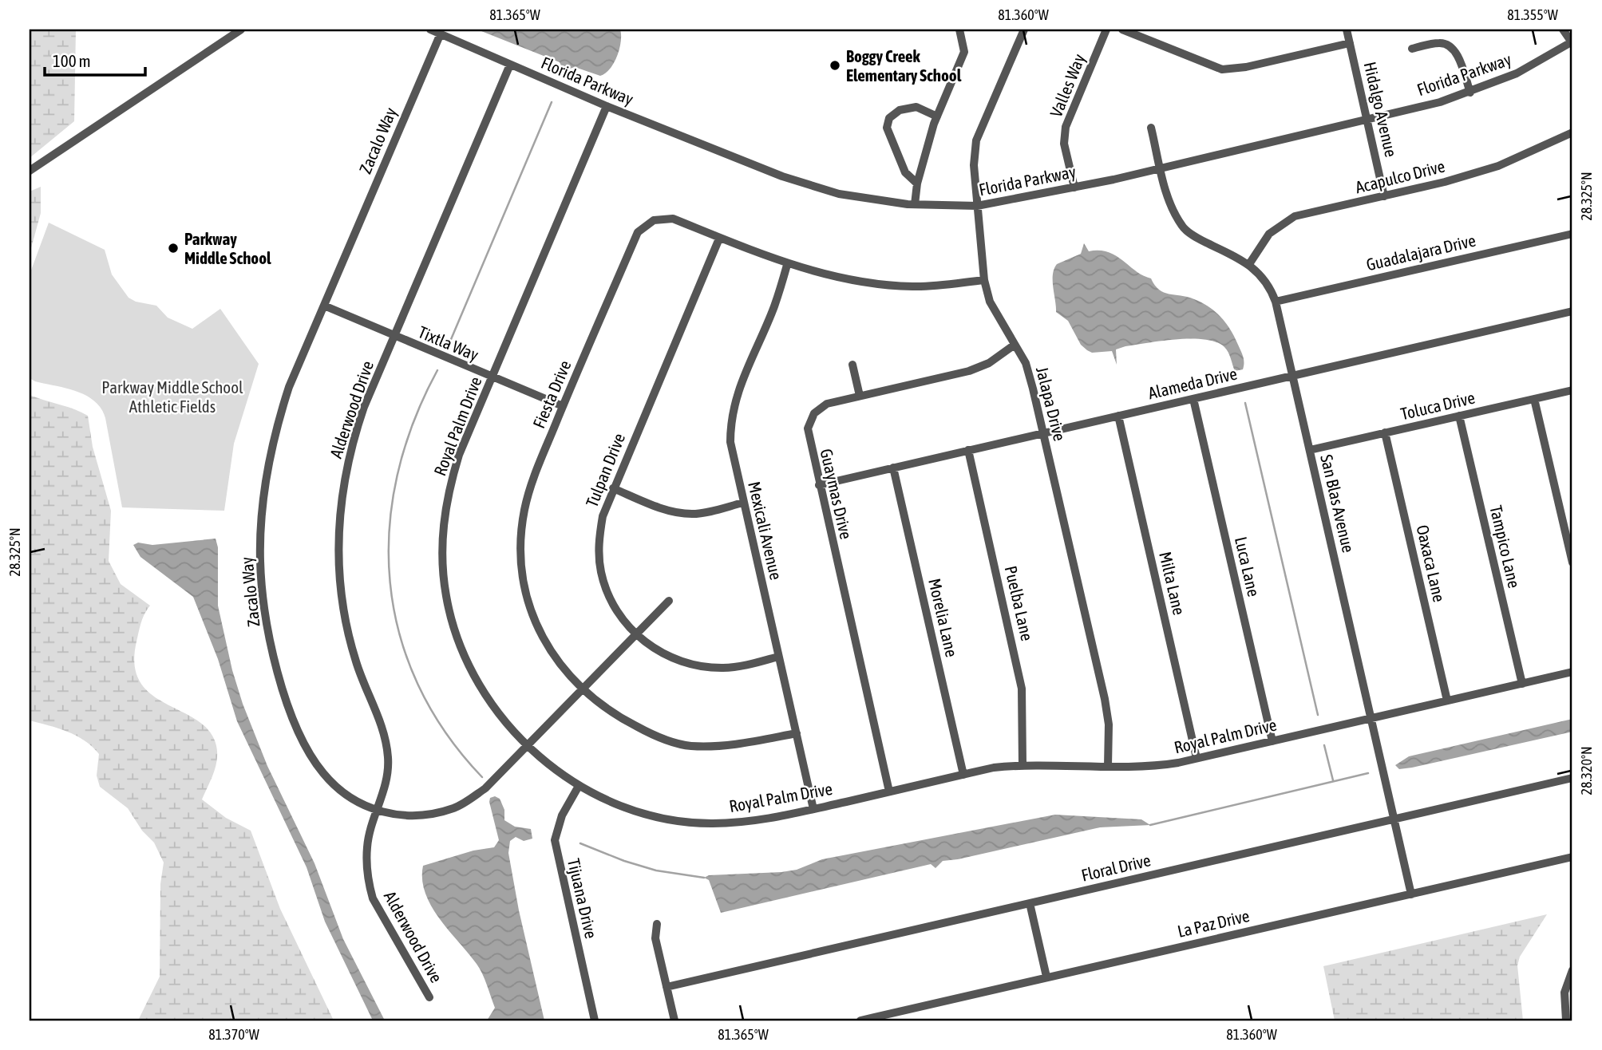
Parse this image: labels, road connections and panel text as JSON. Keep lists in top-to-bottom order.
{
  "streets": {
    "street": [
      "Florida Parkway",
      "Valles Way",
      "Hidalgo Avenue",
      "Zacalo Way",
      "Acapulco Drive",
      "Guadalajara Drive",
      "Tixtla Way",
      "Alameda Drive",
      "Fiesta Drive",
      "Jalapa Drive",
      "Toluca Drive",
      "Alderwood Drive",
      "Royal Palm Drive",
      "Tulpan Drive",
      "Guaymas Drive",
      "San Blas Avenue",
      "Mexicali Avenue",
      "Tampico Lane",
      "Oaxaca Lane",
      "Luca Lane",
      "Milta Lane",
      "Puelba Lane",
      "Morelia Lane",
      "Floral Drive",
      "Tijuana Drive",
      "La Paz Drive"
    ]
  },
  "crossings": [
    ["Florida Parkway", "Valles Way"],
    ["Florida Parkway", "Hidalgo Avenue"],
    ["Florida Parkway", "Zacalo Way"],
    ["Florida Parkway", "Jalapa Drive"],
    ["Florida Parkway", "Alderwood Drive"],
    ["Florida Parkway", "Royal Palm Drive"],
    ["Florida Parkway", "San Blas Avenue"],
    ["Hidalgo Avenue", "Acapulco Drive"],
    ["Zacalo Way", "Tixtla Way"],
    ["Zacalo Way", "Fiesta Drive"],
    ["Zacalo Way", "Alderwood Drive"],
    ["Zacalo Way", "Royal Palm Drive"],
    ["Zacalo Way", "Tulpan Drive"],
    ["Acapulco Drive", "San Blas Avenue"],
    ["Guadalajara Drive", "San Blas Avenue"],
    ["Tixtla Way", "Fiesta Drive"],
    ["Tixtla Way", "Alderwood Drive"],
    ["Tixtla Way", "Royal Palm Drive"],
    ["Alameda Drive", "Jalapa Drive"],
    ["Alameda Drive", "Guaymas Drive"],
    ["Alameda Drive", "San Blas Avenue"],
    ["Alameda Drive", "Luca Lane"],
    ["Alameda Drive", "Milta Lane"],
    ["Alameda Drive", "Puelba Lane"],
    ["Alameda Drive", "Morelia Lane"],
    ["Fiesta Drive", "Jalapa Drive"],
    ["Fiesta Drive", "Tulpan Drive"],
    ["Fiesta Drive", "Mexicali Avenue"],
    ["Jalapa Drive", "Royal Palm Drive"],
    ["Jalapa Drive", "Guaymas Drive"],
    ["Toluca Drive", "San Blas Avenue"],
    ["Toluca Drive", "Tampico Lane"],
    ["Toluca Drive", "Oaxaca Lane"],
    ["Royal Palm Drive", "Guaymas Drive"],
    ["Royal Palm Drive", "San Blas Avenue"],
    ["Royal Palm Drive", "Mexicali Avenue"],
    ["Royal Palm Drive", "Tampico Lane"],
    ["Royal Palm Drive", "Oaxaca Lane"],
    ["Royal Palm Drive", "Luca Lane"],
    ["Royal Palm Drive", "Milta Lane"],
    ["Royal Palm Drive", "Puelba Lane"],
    ["Royal Palm Drive", "Morelia Lane"],
    ["Royal Palm Drive", "Tijuana Drive"],
    ["Tulpan Drive", "Mexicali Avenue"],
    ["San Blas Avenue", "Floral Drive"],
    ["San Blas Avenue", "La Paz Drive"]
  ],
  "parks": ["Parkway Middle School Athletic Fields"],
  "places": ["Boggy Creek Elementary School", "Parkway Middle School"],
  "scale_bar": "100 m",
  "coordinates": [
    "81.365°W",
    "81.360°W",
    "81.355°W",
    "28.325°N",
    "28.320°N",
    "81.370°W"
  ]
}
